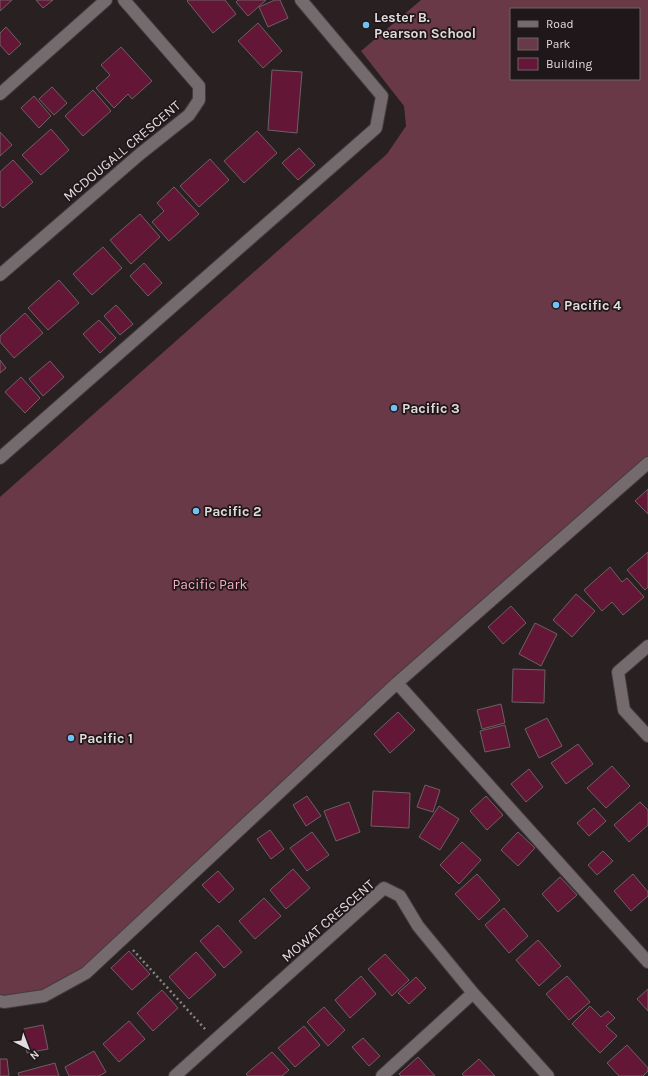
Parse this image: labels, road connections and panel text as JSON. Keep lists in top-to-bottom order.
{
  "streets": {
    "street": ["MCDOUGALL CRESCENT", "MOWAT CRESCENT"]
  },
  "parks": ["Pacific Park"],
  "places": [
    "Lester B. Pearson School",
    "Pacific 4",
    "Pacific 3",
    "Pacific 2",
    "Pacific 1"
  ],
  "legend": ["Road", "Park", "Building"],
  "north": "bottom right"
}
